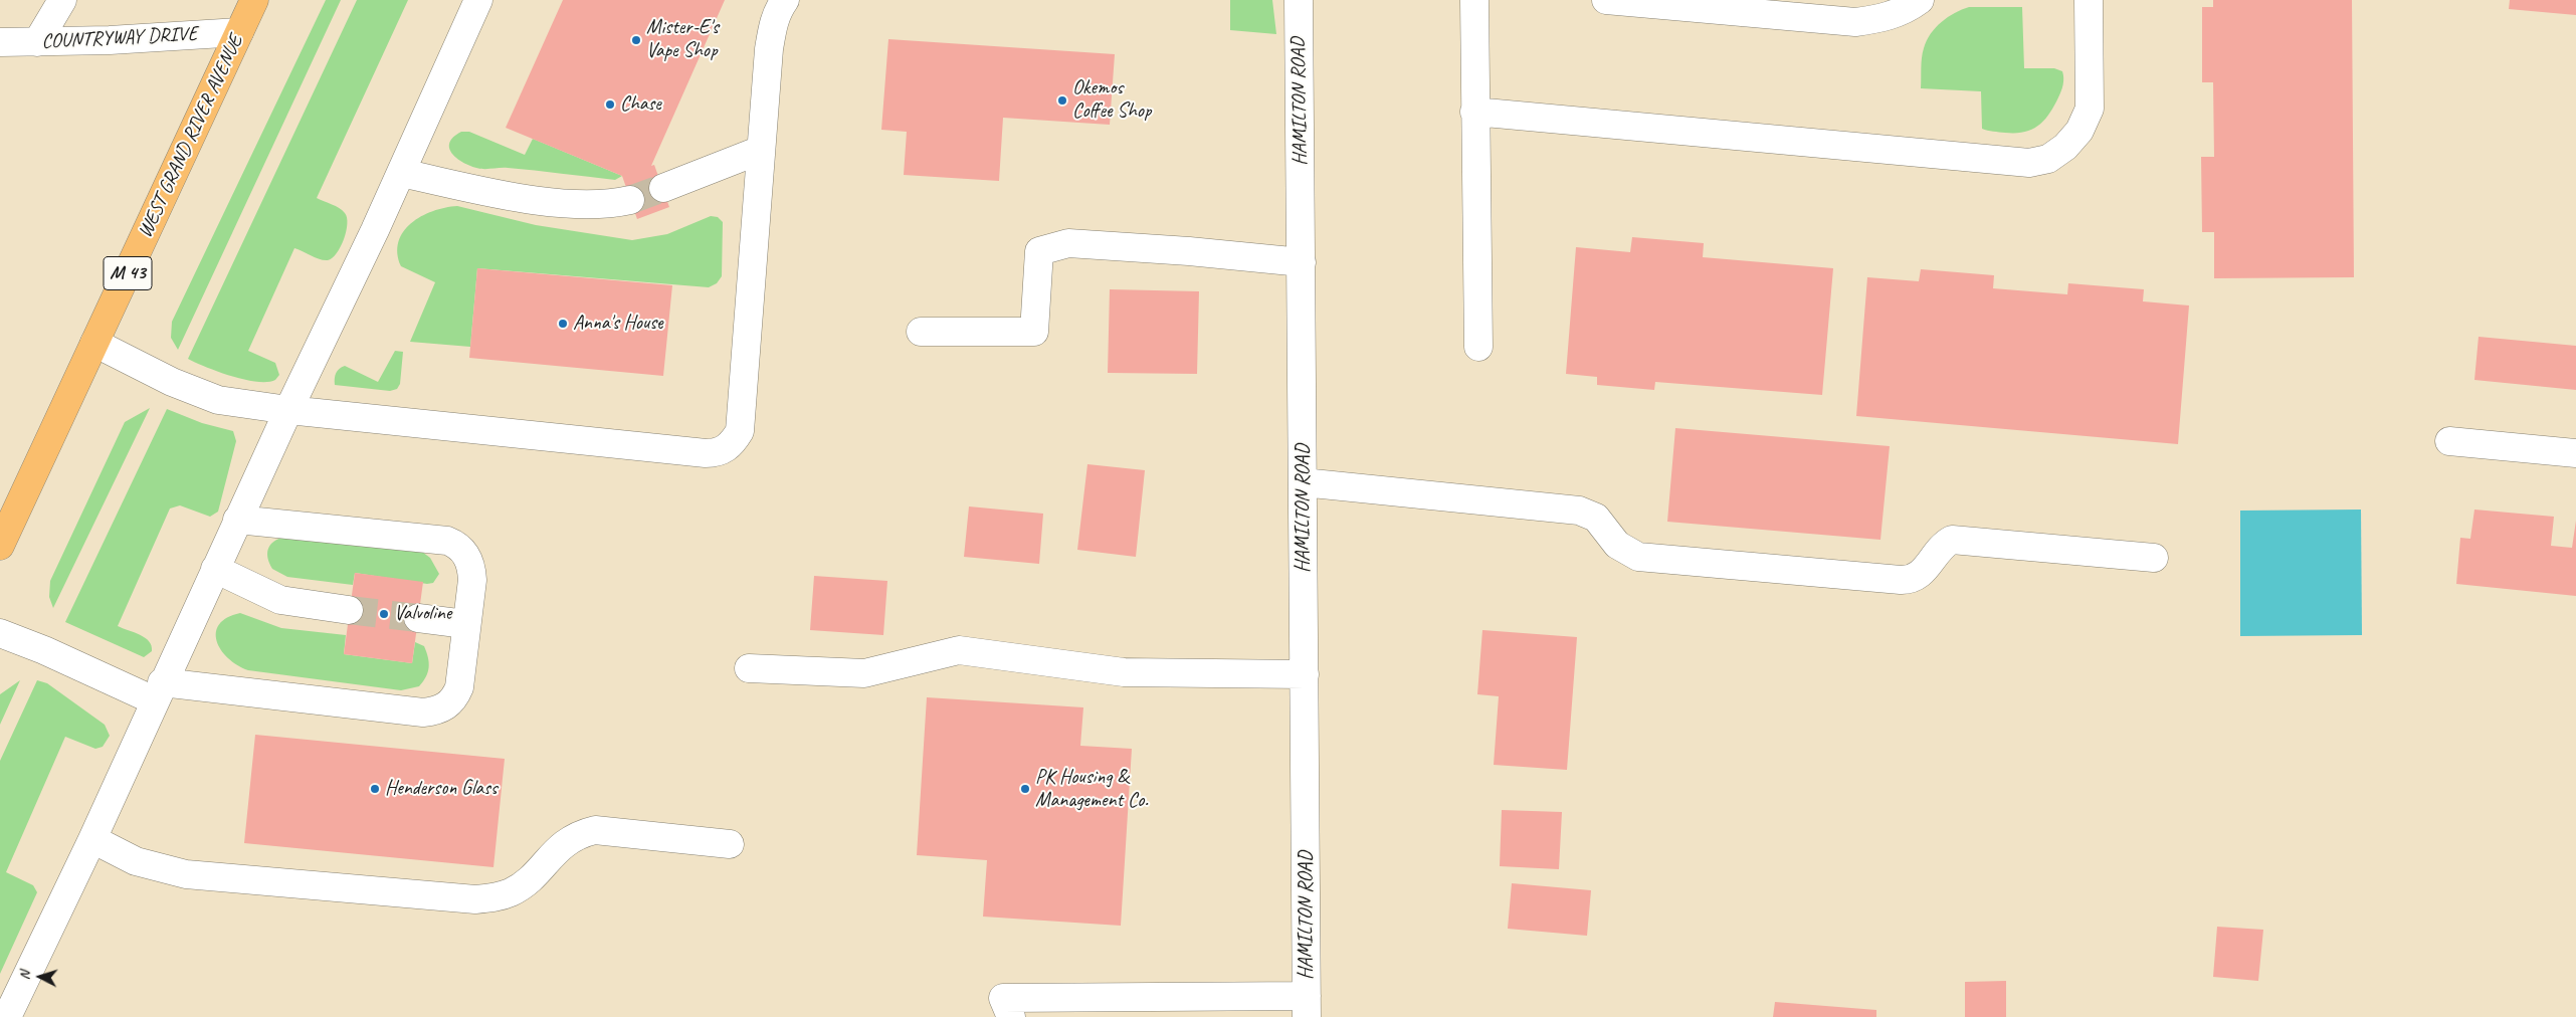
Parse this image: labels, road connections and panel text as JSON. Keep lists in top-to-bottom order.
{
  "streets": {
    "main road": ["WEST GRAND RIVER AVENUE", "M 43"],
    "street": ["COUNTRYWAY DRIVE", "HAMILTON ROAD"]
  },
  "crossings": [
    ["COUNTRYWAY DRIVE", "WEST GRAND RIVER AVENUE"]
  ],
  "places": [
    "Mister-E's Vape Shop",
    "Okemos Coffee Shop",
    "Chase",
    "Anna's House",
    "Valvoline",
    "Henderson Glass",
    "PK Housing & Management Co."
  ],
  "north": "left"
}
